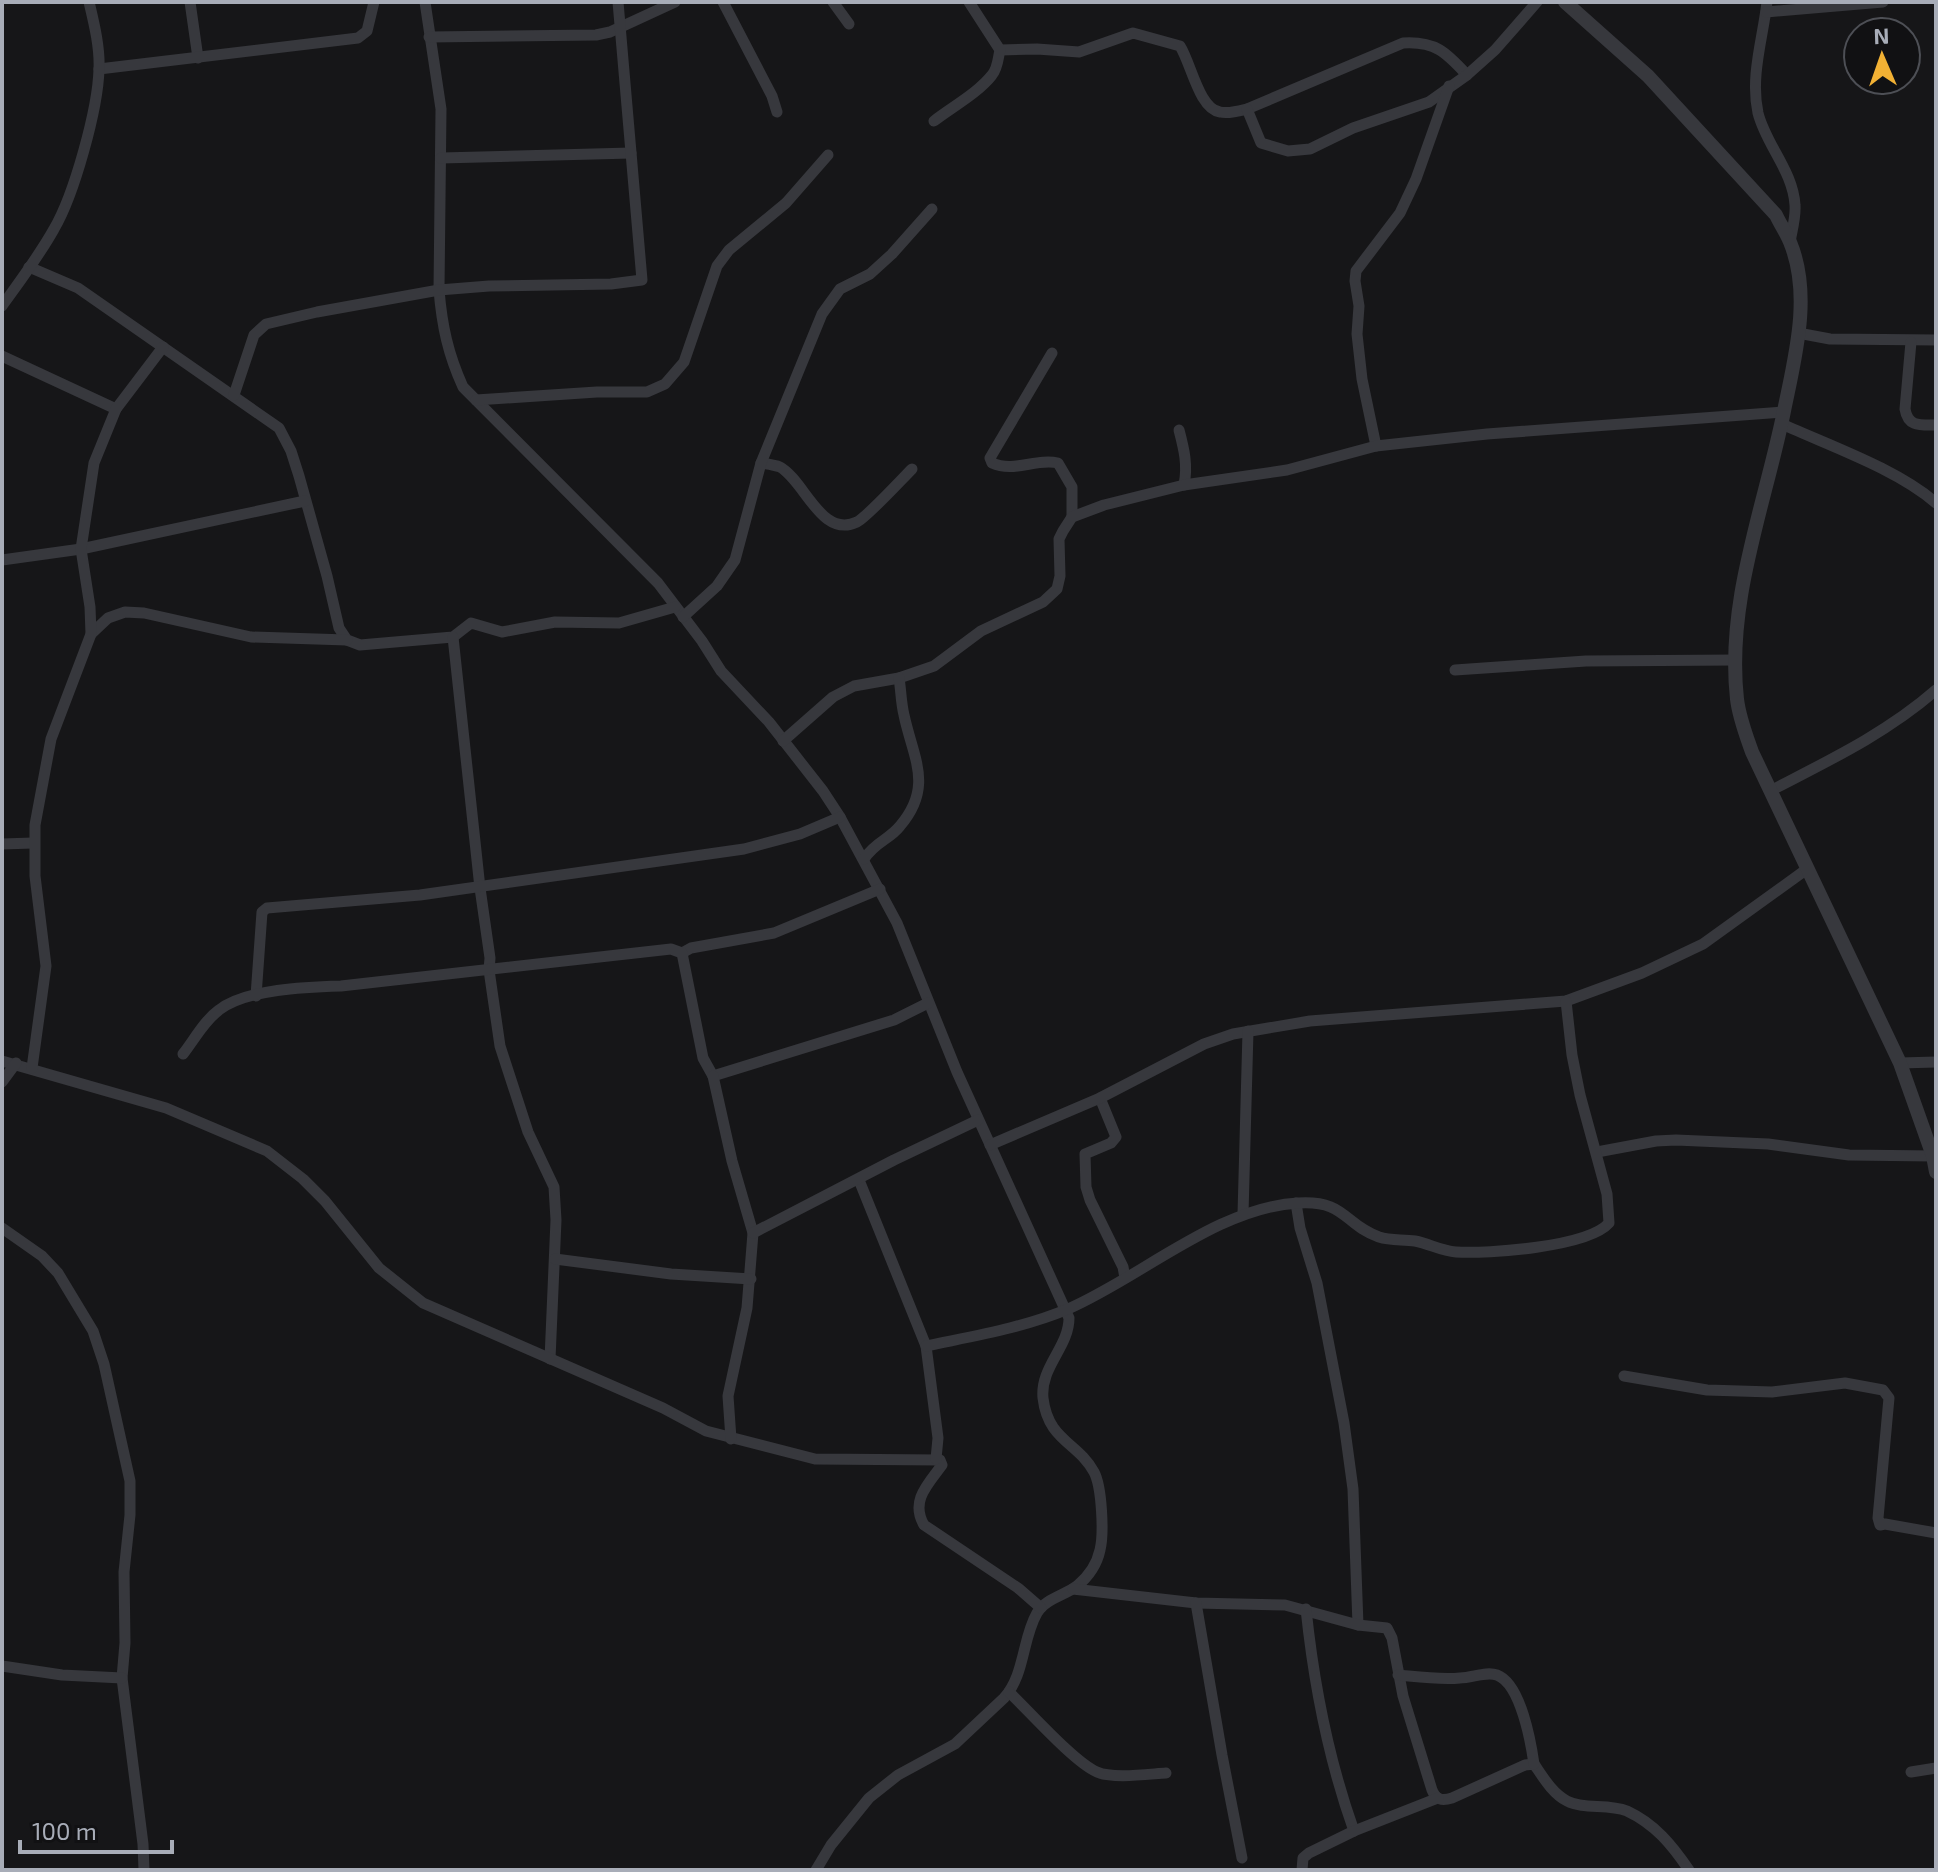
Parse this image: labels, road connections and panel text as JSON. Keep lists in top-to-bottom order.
{
  "scale_bar": "100 m",
  "north": "top"
}
